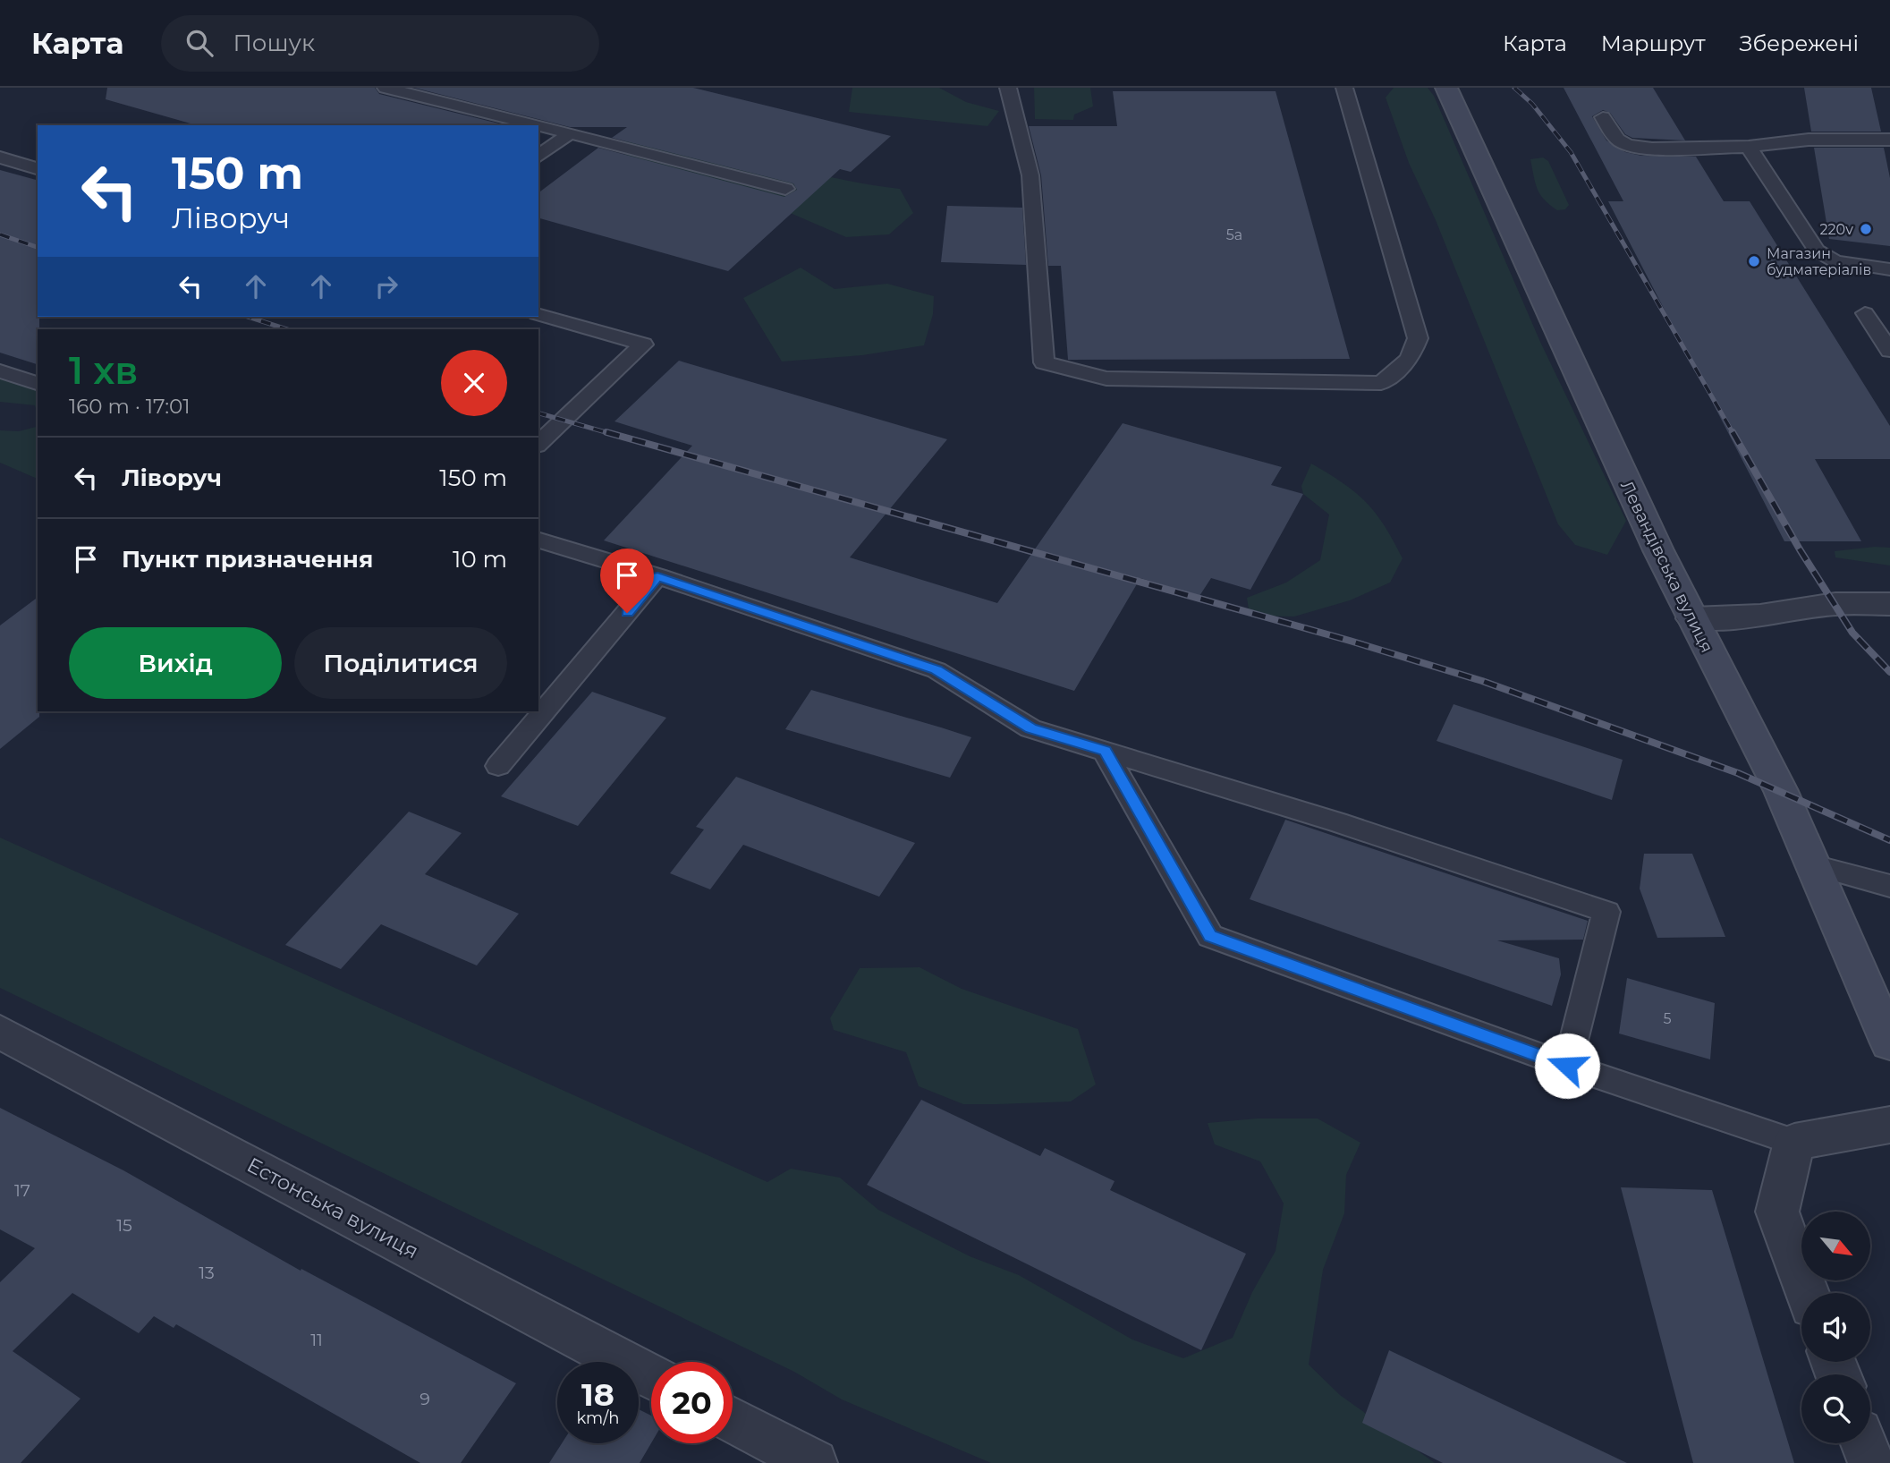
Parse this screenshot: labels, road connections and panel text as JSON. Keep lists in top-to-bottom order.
{
  "streets": {
    "main road": ["Левандівська вулиця"],
    "street": ["Естонська вулиця"]
  },
  "places": ["220v", "Магазин будматеріалів"],
  "house_numbers": [
    "5а",
    "5",
    "17",
    "15",
    "13",
    "11",
    "9"
  ],
  "north": "bottom right",
  "page": {
    "header": "Карта",
    "search": "Пошук",
    "nav": ["Карта", "Маршрут", "Збережені"],
    "turn": ["150 m", "Ліворуч"],
    "heading": ["1 хв", "160 m · 17:01"],
    "list": [
      {
        "name": "Ліворуч",
        "value": "150 m"
      },
      {
        "name": "Пункт призначення",
        "value": "10 m"
      }
    ],
    "buttons": ["Вихід", "Поділитися"],
    "speed": "18 km/h",
    "limit": "20"
  }
}
